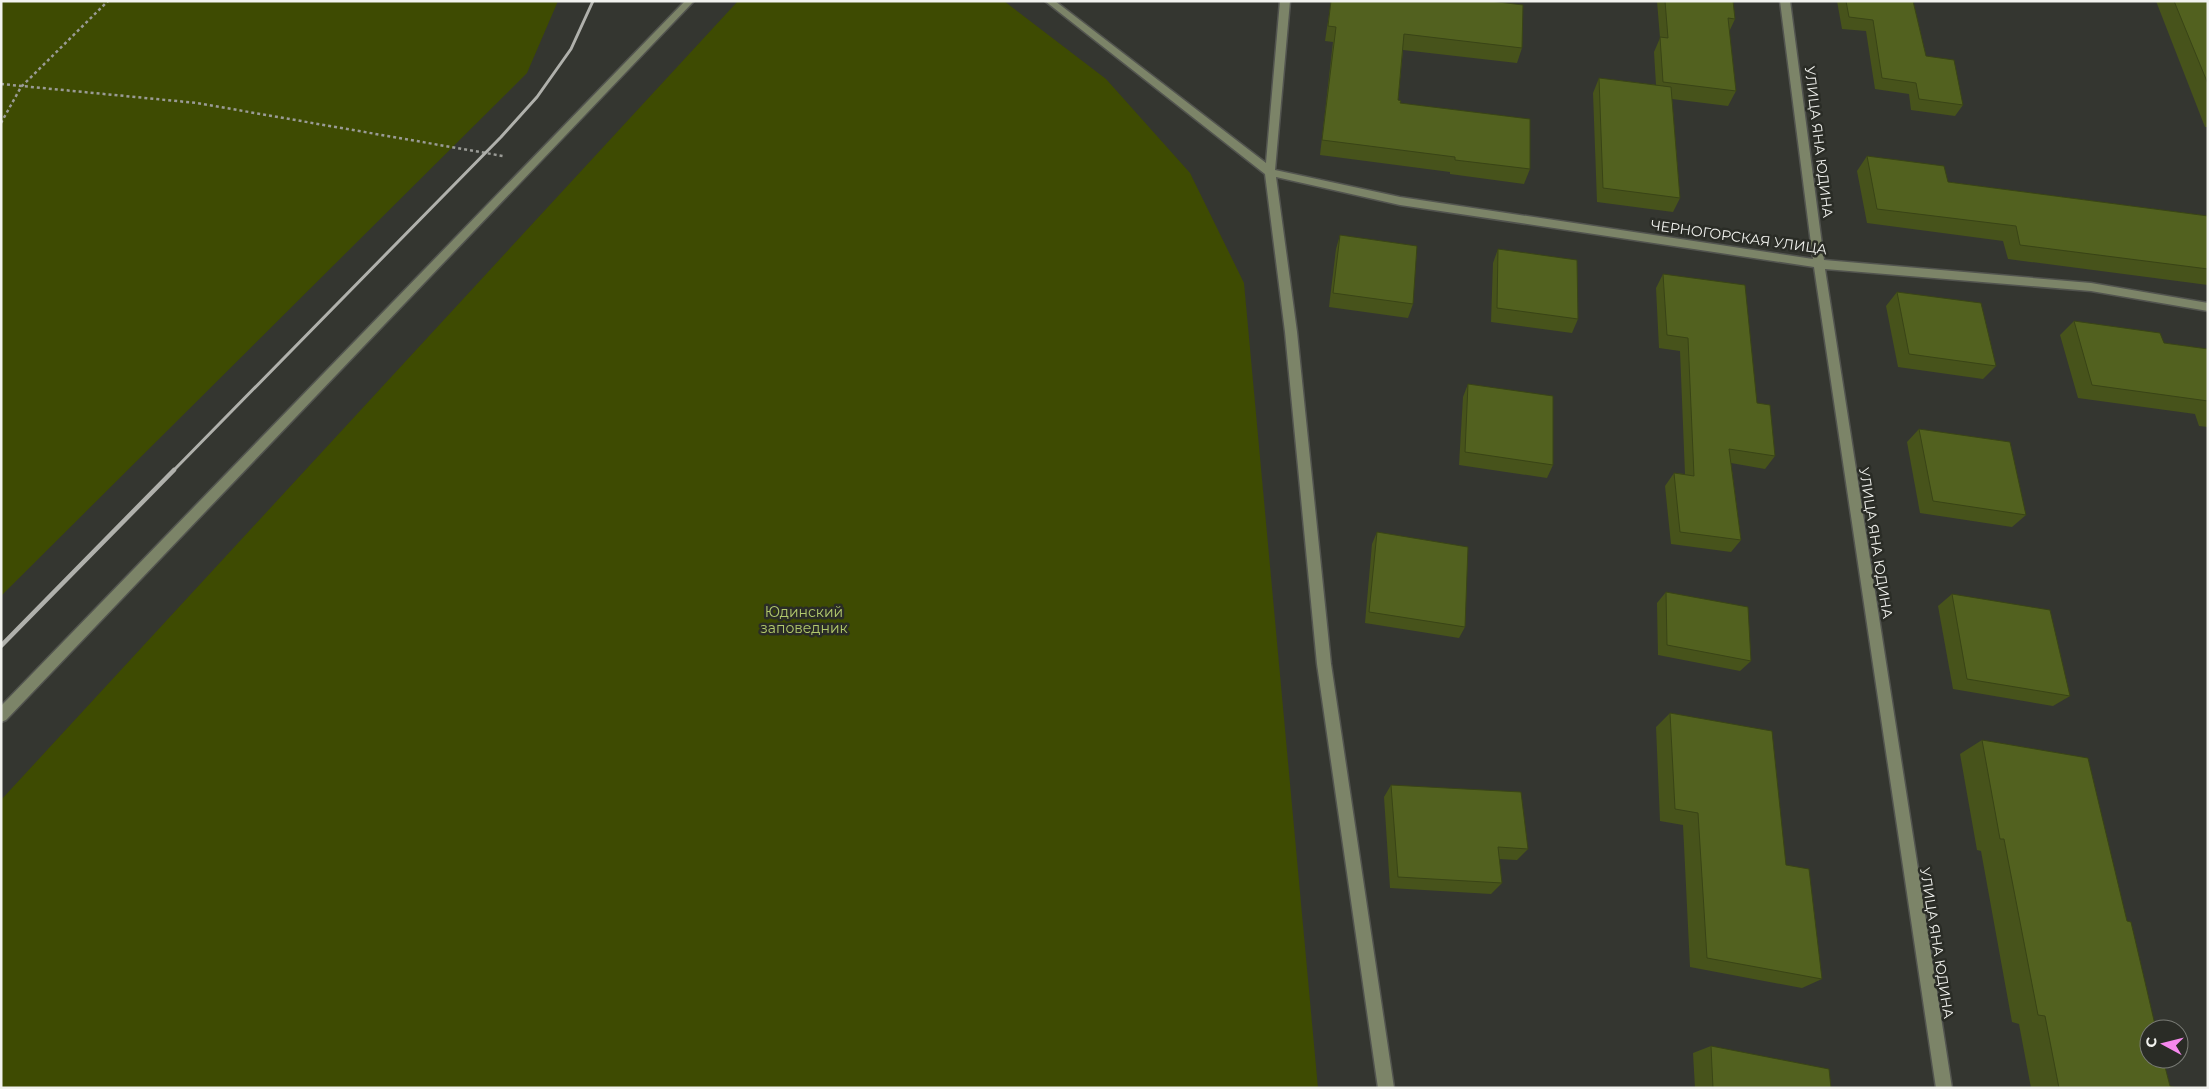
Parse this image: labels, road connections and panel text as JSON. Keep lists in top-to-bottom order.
{
  "streets": {
    "street": ["УЛИЦА ЯНА ЮДИНА", "ЧЕРНОГОРСКАЯ УЛИЦА"]
  },
  "crossings": [
    ["УЛИЦА ЯНА ЮДИНА", "ЧЕРНОГОРСКАЯ УЛИЦА"]
  ],
  "parks": ["Юдинский заповедник"],
  "north": "left"
}
